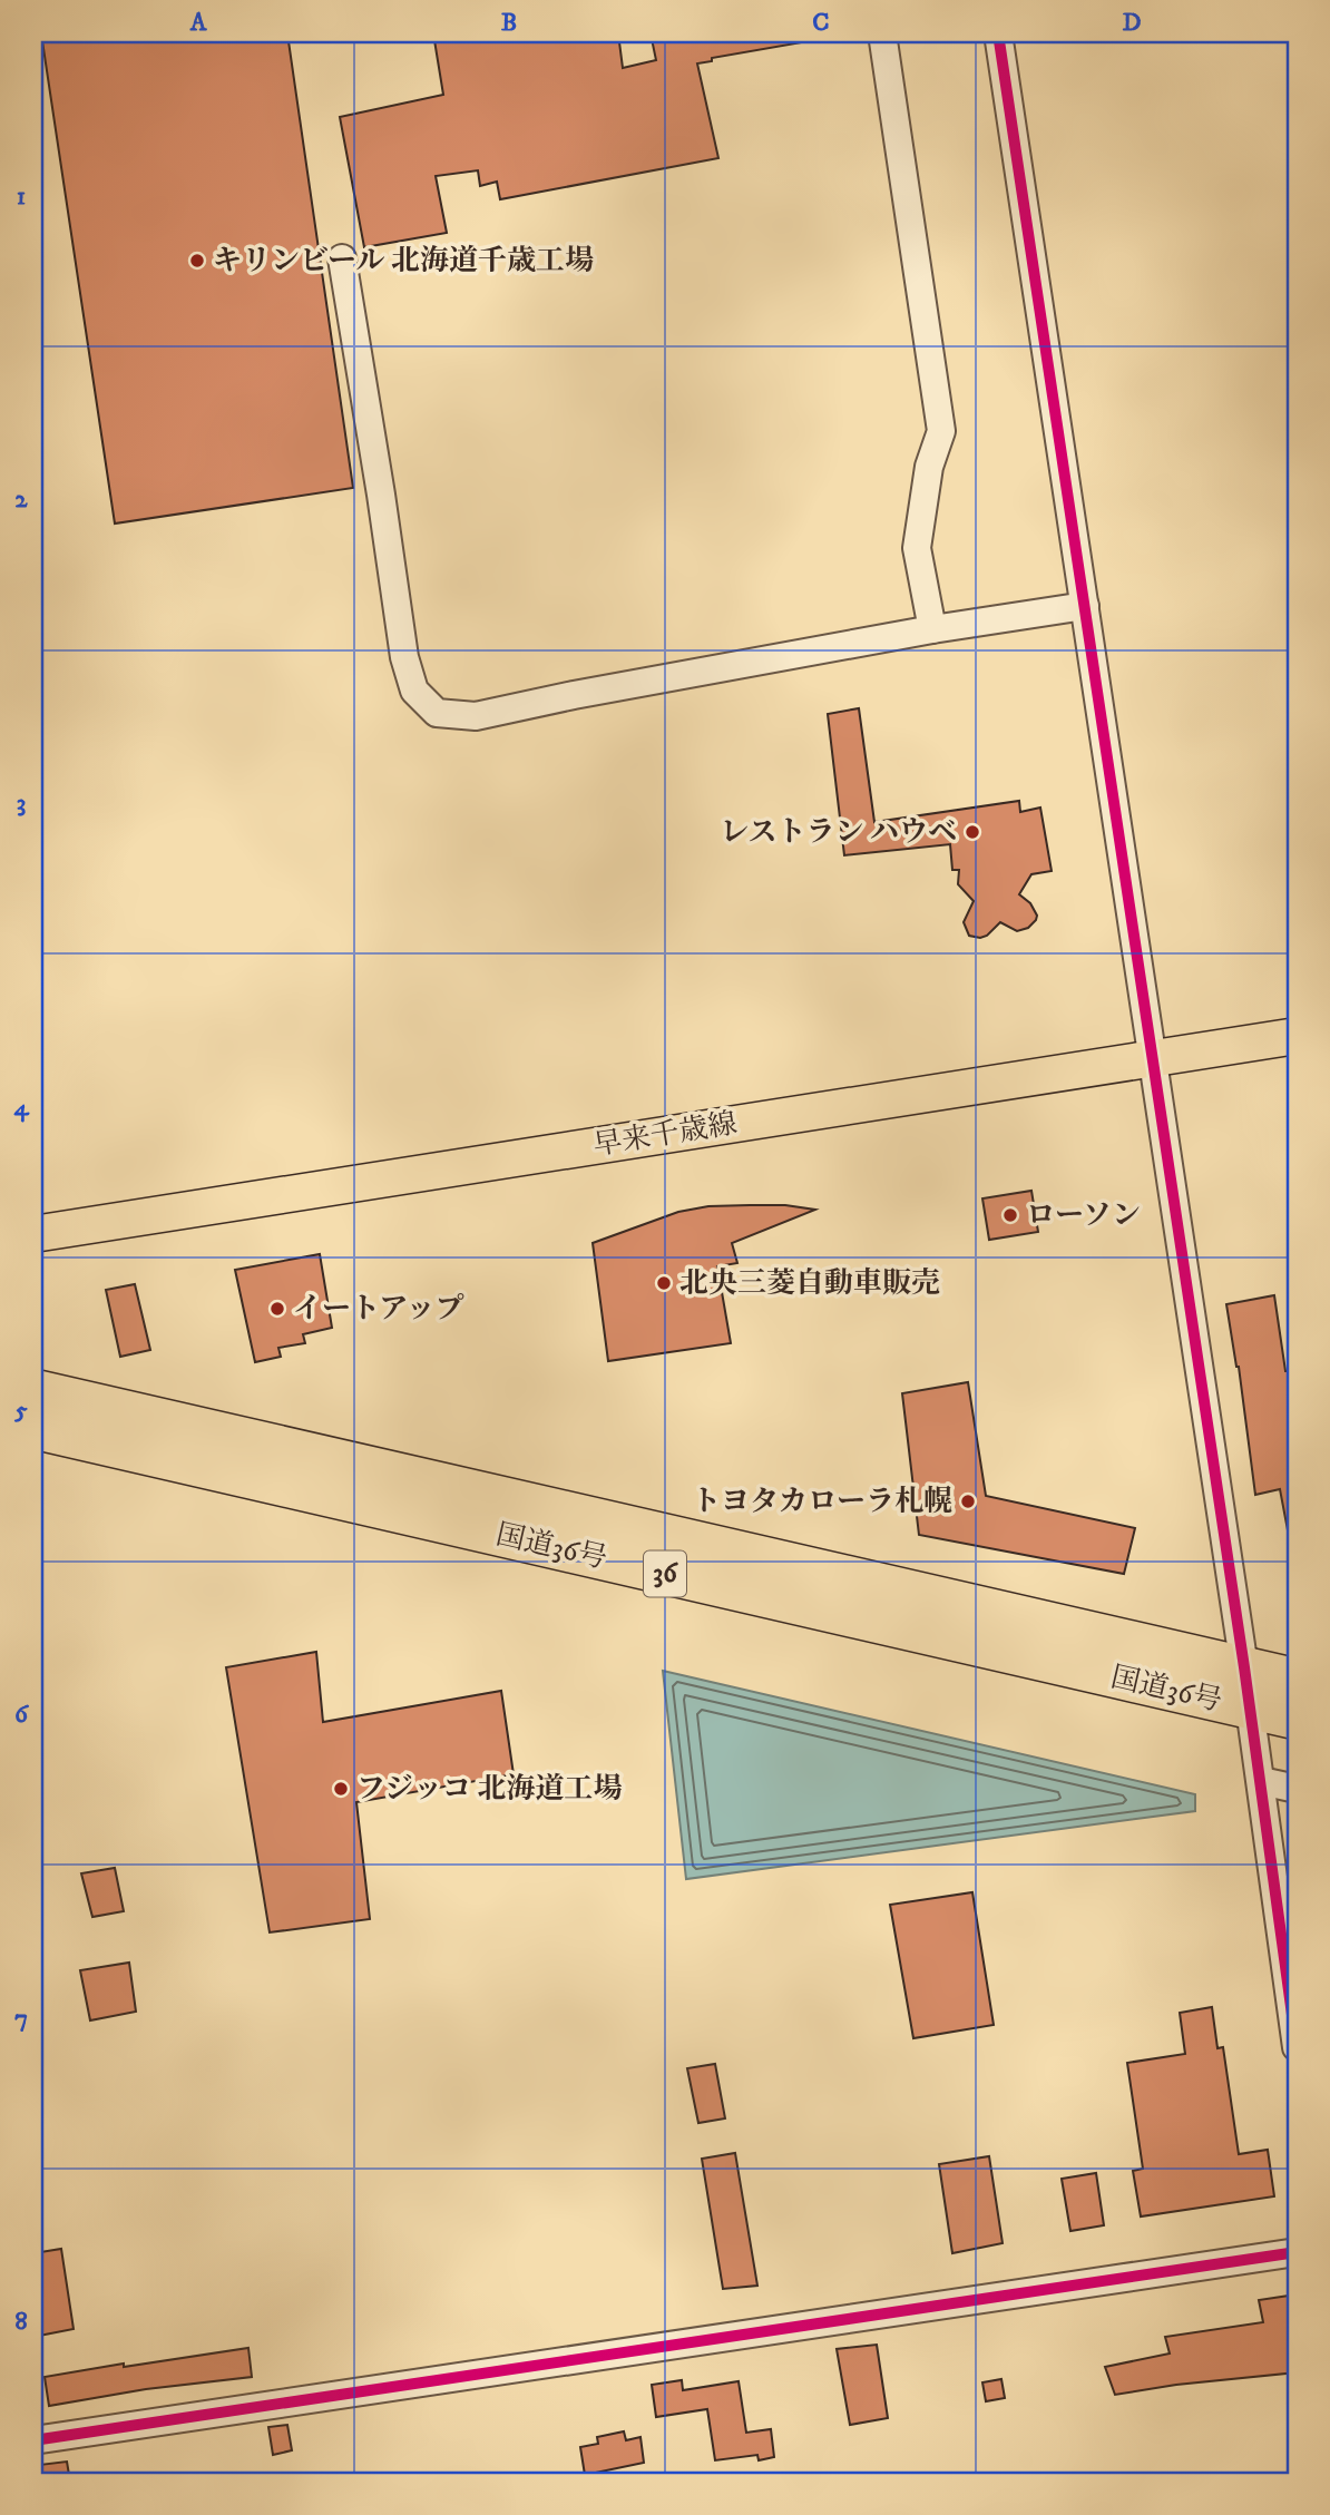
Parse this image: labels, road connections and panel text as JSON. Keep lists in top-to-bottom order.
{
  "streets": {
    "highway": ["国道36号", "36"],
    "main road": ["早来千歳線"]
  },
  "places": [
    "キリンビール 北海道千歳工場",
    "レストラン ハウベ",
    "ローソン",
    "北央三菱自動車販売",
    "イートアップ",
    "トヨタカローラ札幌",
    "フジッコ 北海道工場"
  ],
  "grid": {
    "columns": [
      "A",
      "B",
      "C",
      "D"
    ],
    "rows": [
      "1",
      "2",
      "3",
      "4",
      "5",
      "6",
      "7",
      "8"
    ]
  }
}
